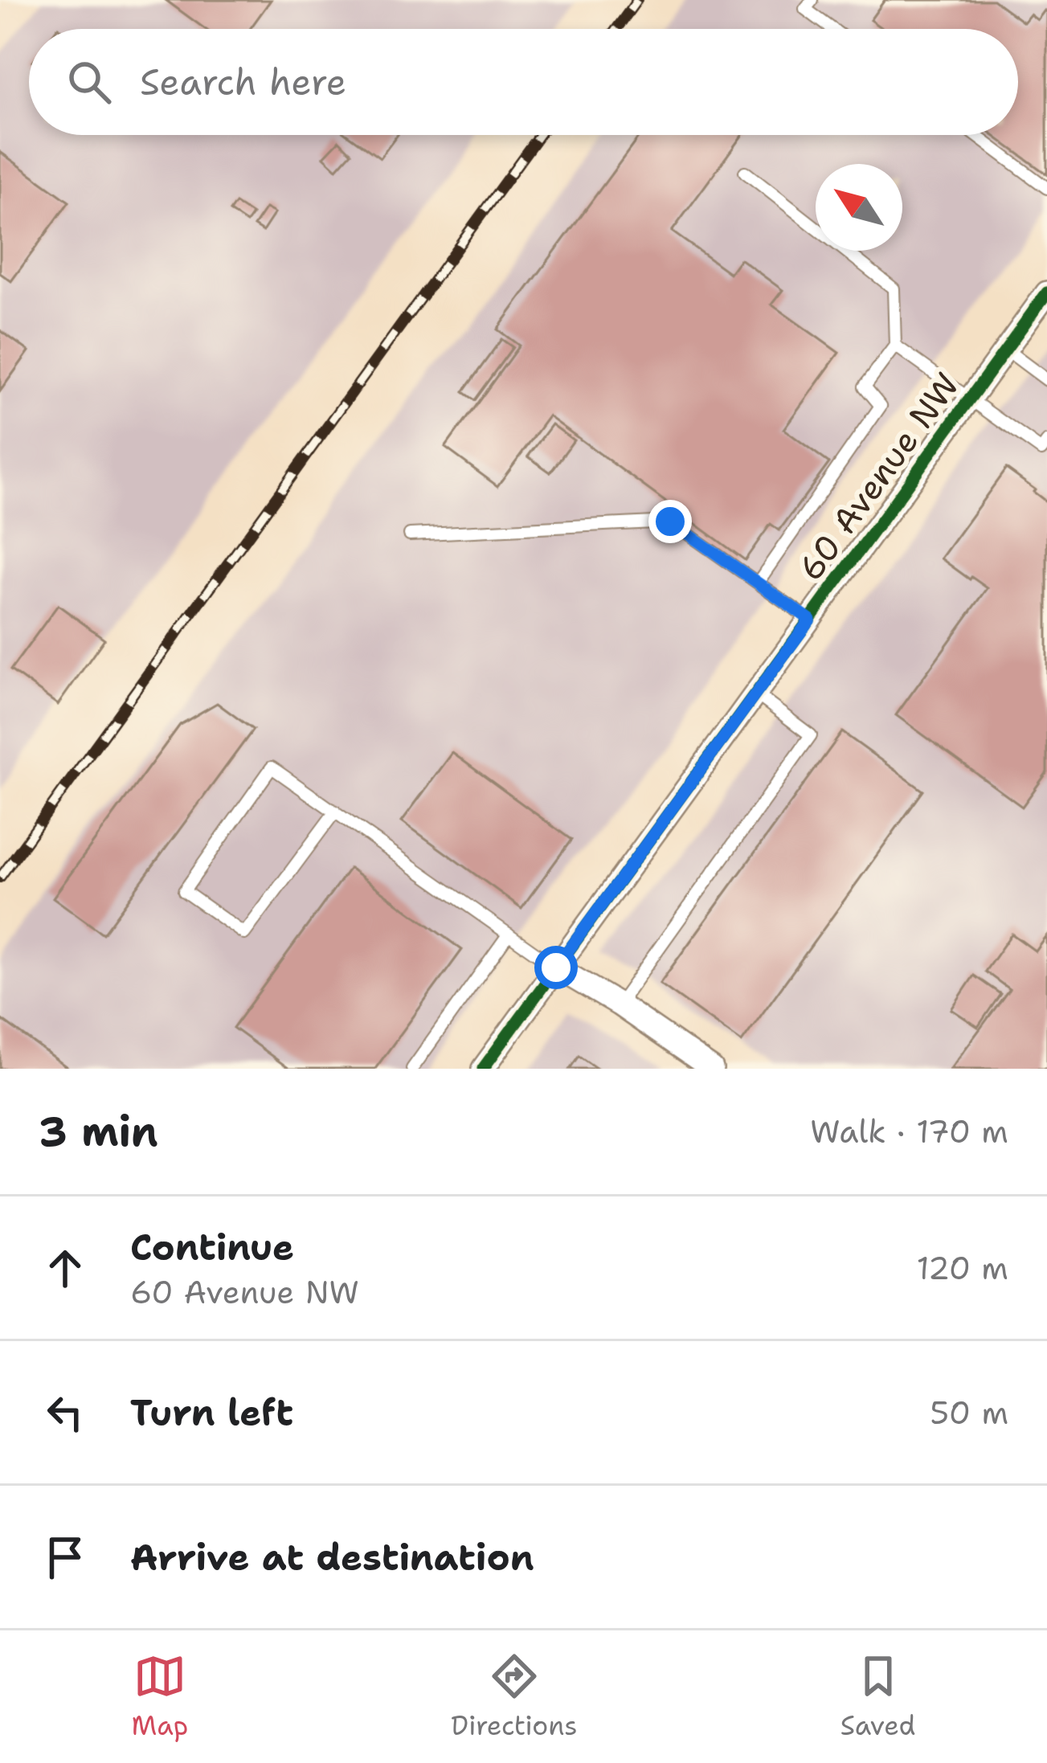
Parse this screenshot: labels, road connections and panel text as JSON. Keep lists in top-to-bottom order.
{
  "streets": {
    "street": ["60 Avenue NW"]
  },
  "north": "top left",
  "page": {
    "search": "Search here",
    "heading": ["3 min", "Walk · 170 m"],
    "list": [
      ["Continue", "60 Avenue NW", "120 m"],
      ["Turn left", "50 m"],
      "Arrive at destination"
    ],
    "nav": ["Map", "Directions", "Saved"]
  }
}
